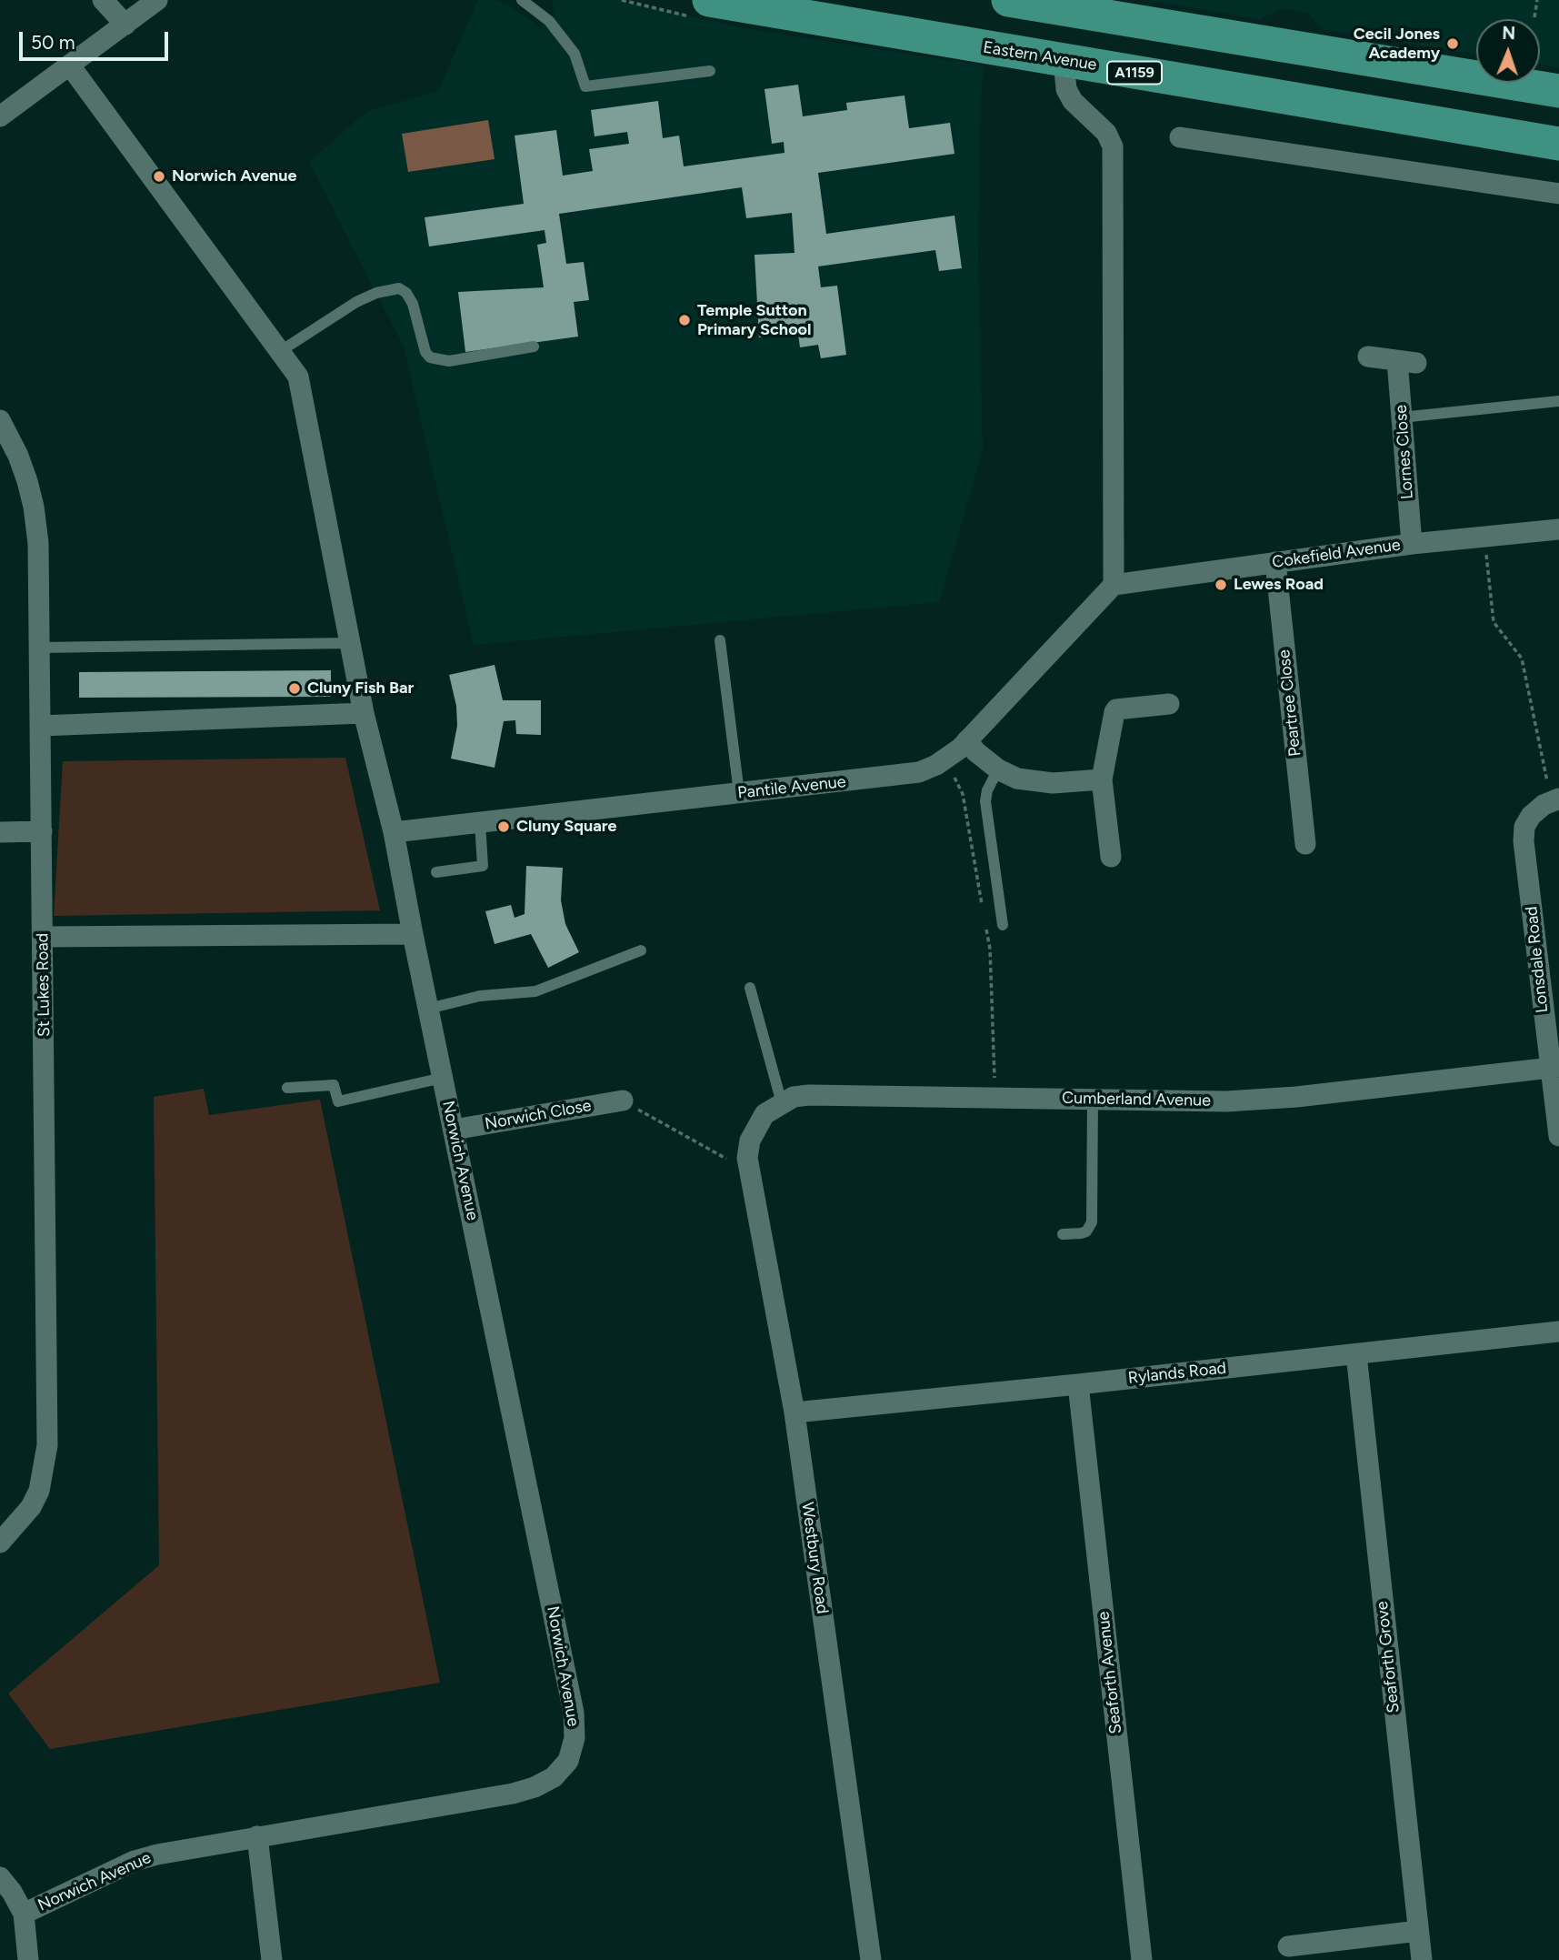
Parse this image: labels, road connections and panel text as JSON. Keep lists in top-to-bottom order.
{
  "streets": {
    "main road": ["Eastern Avenue", "A1159"],
    "street": [
      "Lornes Close",
      "Cokefield Avenue",
      "Peartree Close",
      "Pantile Avenue",
      "Lonsdale Road",
      "St Lukes Road",
      "Cumberland Avenue",
      "Norwich Close",
      "Norwich Avenue",
      "Rylands Road",
      "Westbury Road",
      "Seaforth Grove",
      "Seaforth Avenue"
    ]
  },
  "crossings": [
    ["Lornes Close", "Cokefield Avenue"],
    ["Cokefield Avenue", "Peartree Close"],
    ["Cokefield Avenue", "Pantile Avenue"],
    ["Pantile Avenue", "Norwich Avenue"],
    ["Lonsdale Road", "Cumberland Avenue"],
    ["Cumberland Avenue", "Westbury Road"],
    ["Norwich Close", "Norwich Avenue"],
    ["Rylands Road", "Westbury Road"],
    ["Rylands Road", "Seaforth Grove"],
    ["Rylands Road", "Seaforth Avenue"]
  ],
  "places": [
    "Cecil Jones Academy",
    "Norwich Avenue",
    "Temple Sutton Primary School",
    "Lewes Road",
    "Cluny Fish Bar",
    "Cluny Square"
  ],
  "scale_bar": "50 m",
  "north": "top"
}
